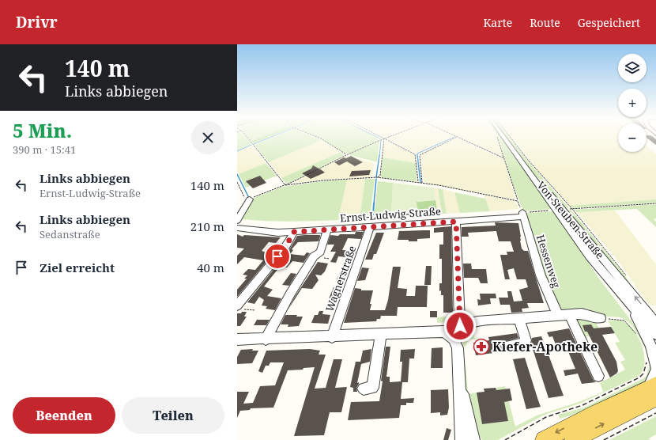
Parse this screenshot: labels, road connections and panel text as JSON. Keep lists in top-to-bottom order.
{
  "streets": {
    "street": [
      "Ernst-Ludwig-Straße",
      "Von-Steuben-Straße",
      "Hessenweg",
      "Wagnerstraße"
    ]
  },
  "crossings": [
    ["Ernst-Ludwig-Straße", "Hessenweg"],
    ["Ernst-Ludwig-Straße", "Wagnerstraße"]
  ],
  "places": {
    "pharmacy": ["Kiefer-Apotheke"]
  },
  "page": {
    "header": "Drivr",
    "nav": ["Karte", "Route", "Gespeichert"],
    "turn": ["140 m", "Links abbiegen"],
    "map_buttons": ["+", "−"],
    "heading": ["5 Min.", "390 m · 15:41"],
    "list": [
      {
        "name": "Links abbiegen",
        "note": "Ernst-Ludwig-Straße",
        "value": "140 m"
      },
      {
        "name": "Links abbiegen",
        "note": "Sedanstraße",
        "value": "210 m"
      },
      {
        "name": "Ziel erreicht",
        "value": "40 m"
      }
    ],
    "buttons": ["Beenden", "Teilen"]
  }
}
